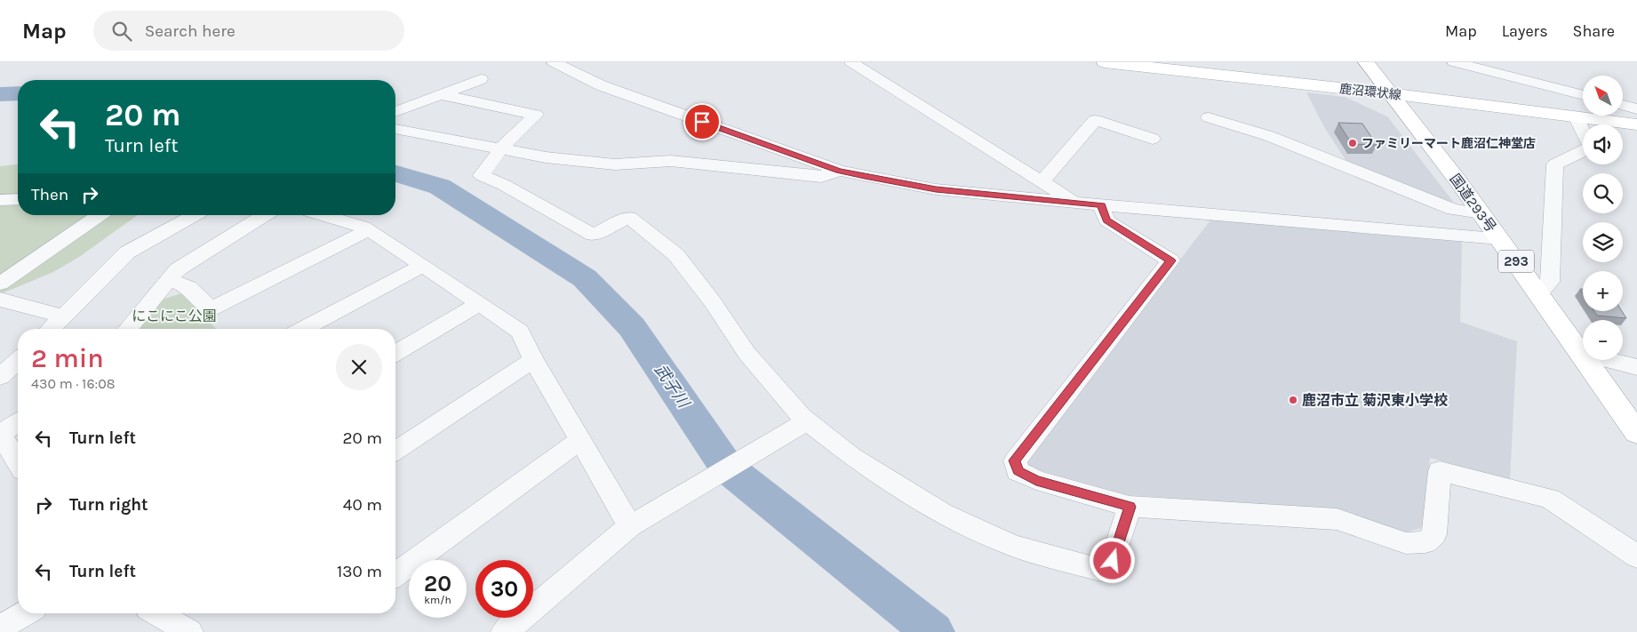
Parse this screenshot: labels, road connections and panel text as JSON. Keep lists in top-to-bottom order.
{
  "streets": {
    "main road": ["鹿沼環状線", "国道293号", "293"]
  },
  "crossings": [
    ["鹿沼環状線", "国道293号"]
  ],
  "water": ["武子川"],
  "parks": ["にこにこ公園"],
  "places": ["ファミリーマート鹿沼仁神堂店", "鹿沼市立 菊沢東小学校"],
  "north": "top left",
  "page": {
    "header": "Map",
    "search": "Search here",
    "nav": ["Map", "Layers", "Share"],
    "map_buttons": ["+", "−"],
    "turn": ["20 m", "Turn left"],
    "then": "Then",
    "heading": ["2 min", "430 m · 16:08"],
    "list": [
      {
        "name": "Turn left",
        "value": "20 m"
      },
      {
        "name": "Turn right",
        "value": "40 m"
      },
      {
        "name": "Turn left",
        "value": "130 m"
      }
    ],
    "speed": "20 km/h",
    "limit": "30"
  }
}
